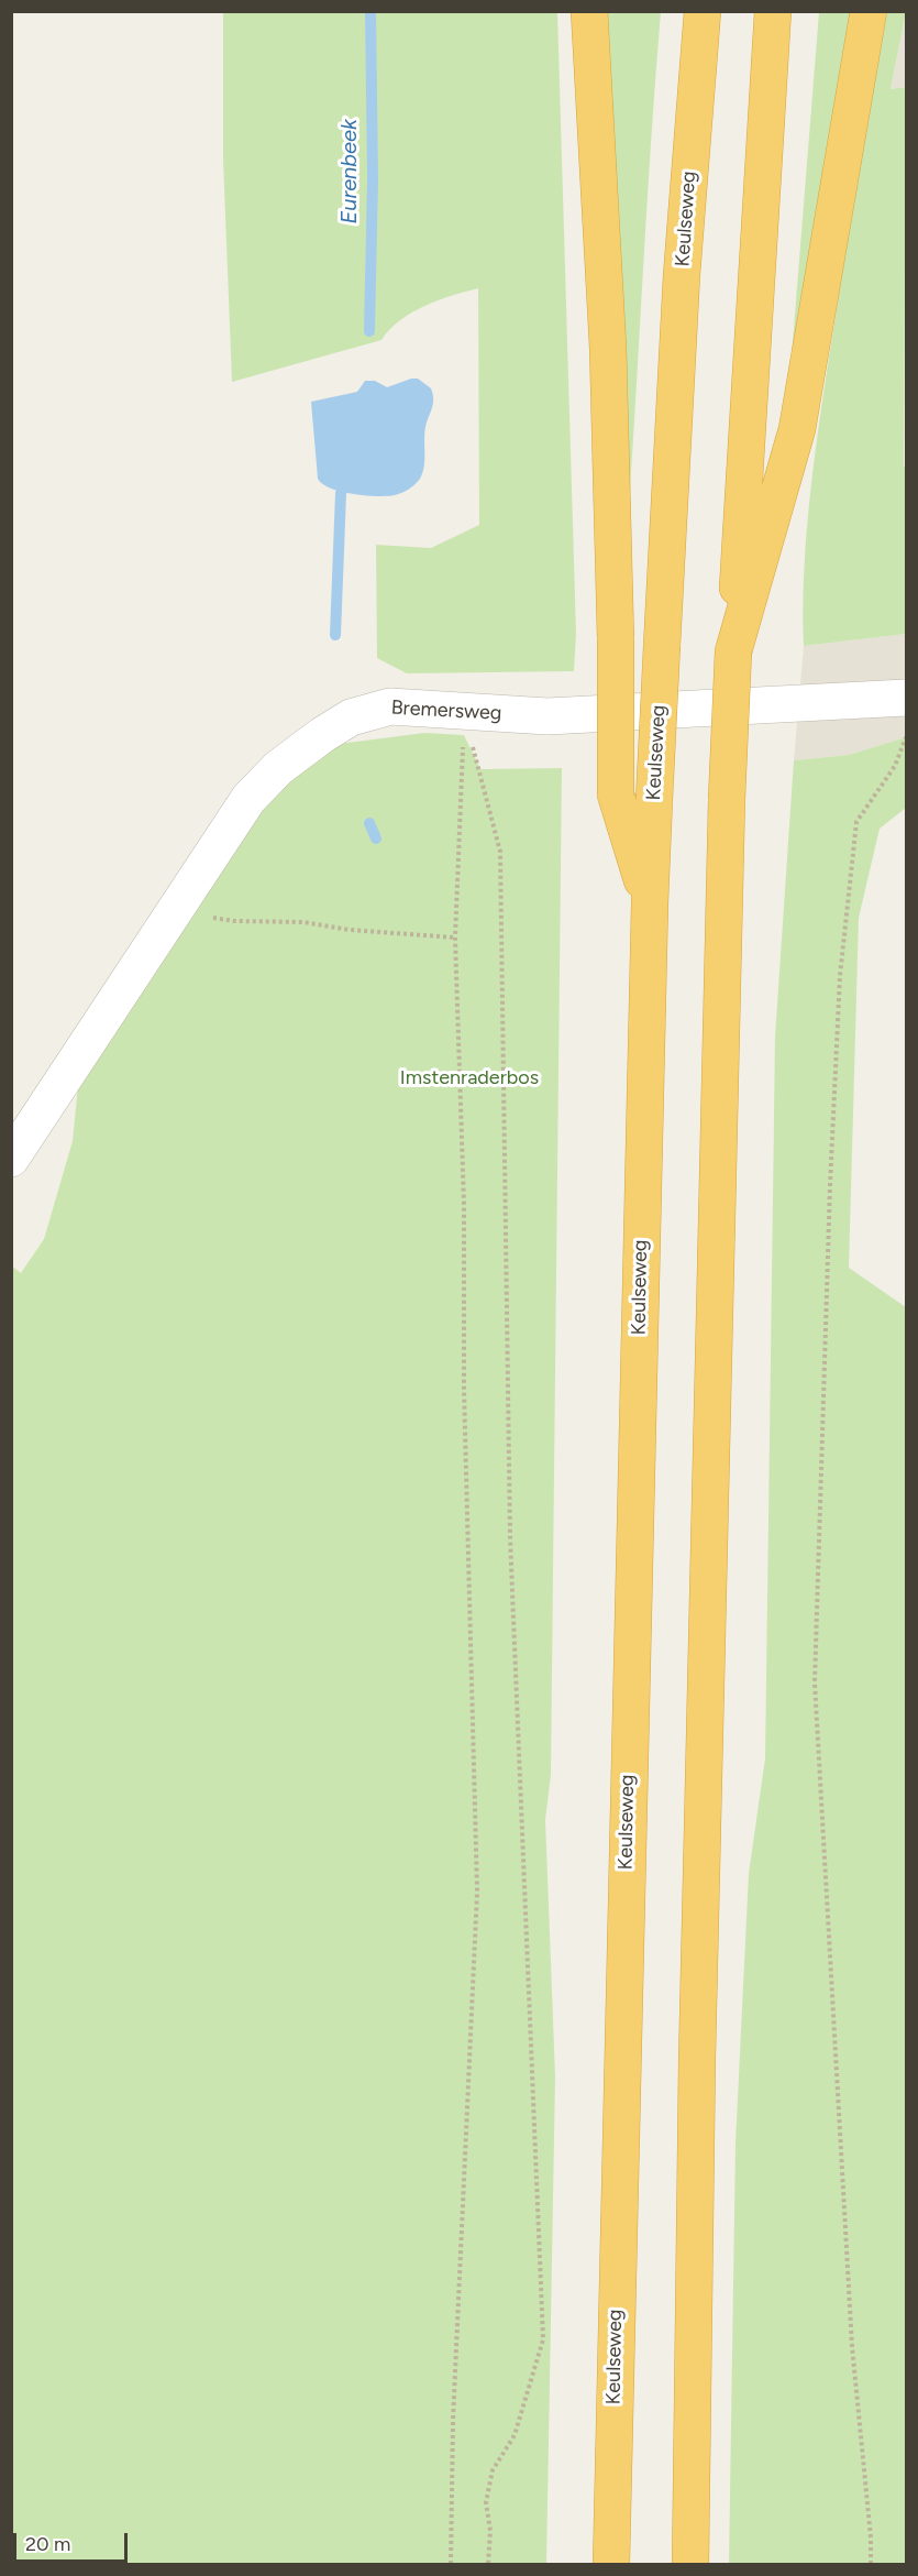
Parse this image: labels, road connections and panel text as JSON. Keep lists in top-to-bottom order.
{
  "streets": {
    "highway": ["Keulseweg"],
    "street": ["Bremersweg"]
  },
  "water": ["Eurenbeek"],
  "parks": ["Imstenraderbos"],
  "scale_bar": "20 m"
}
